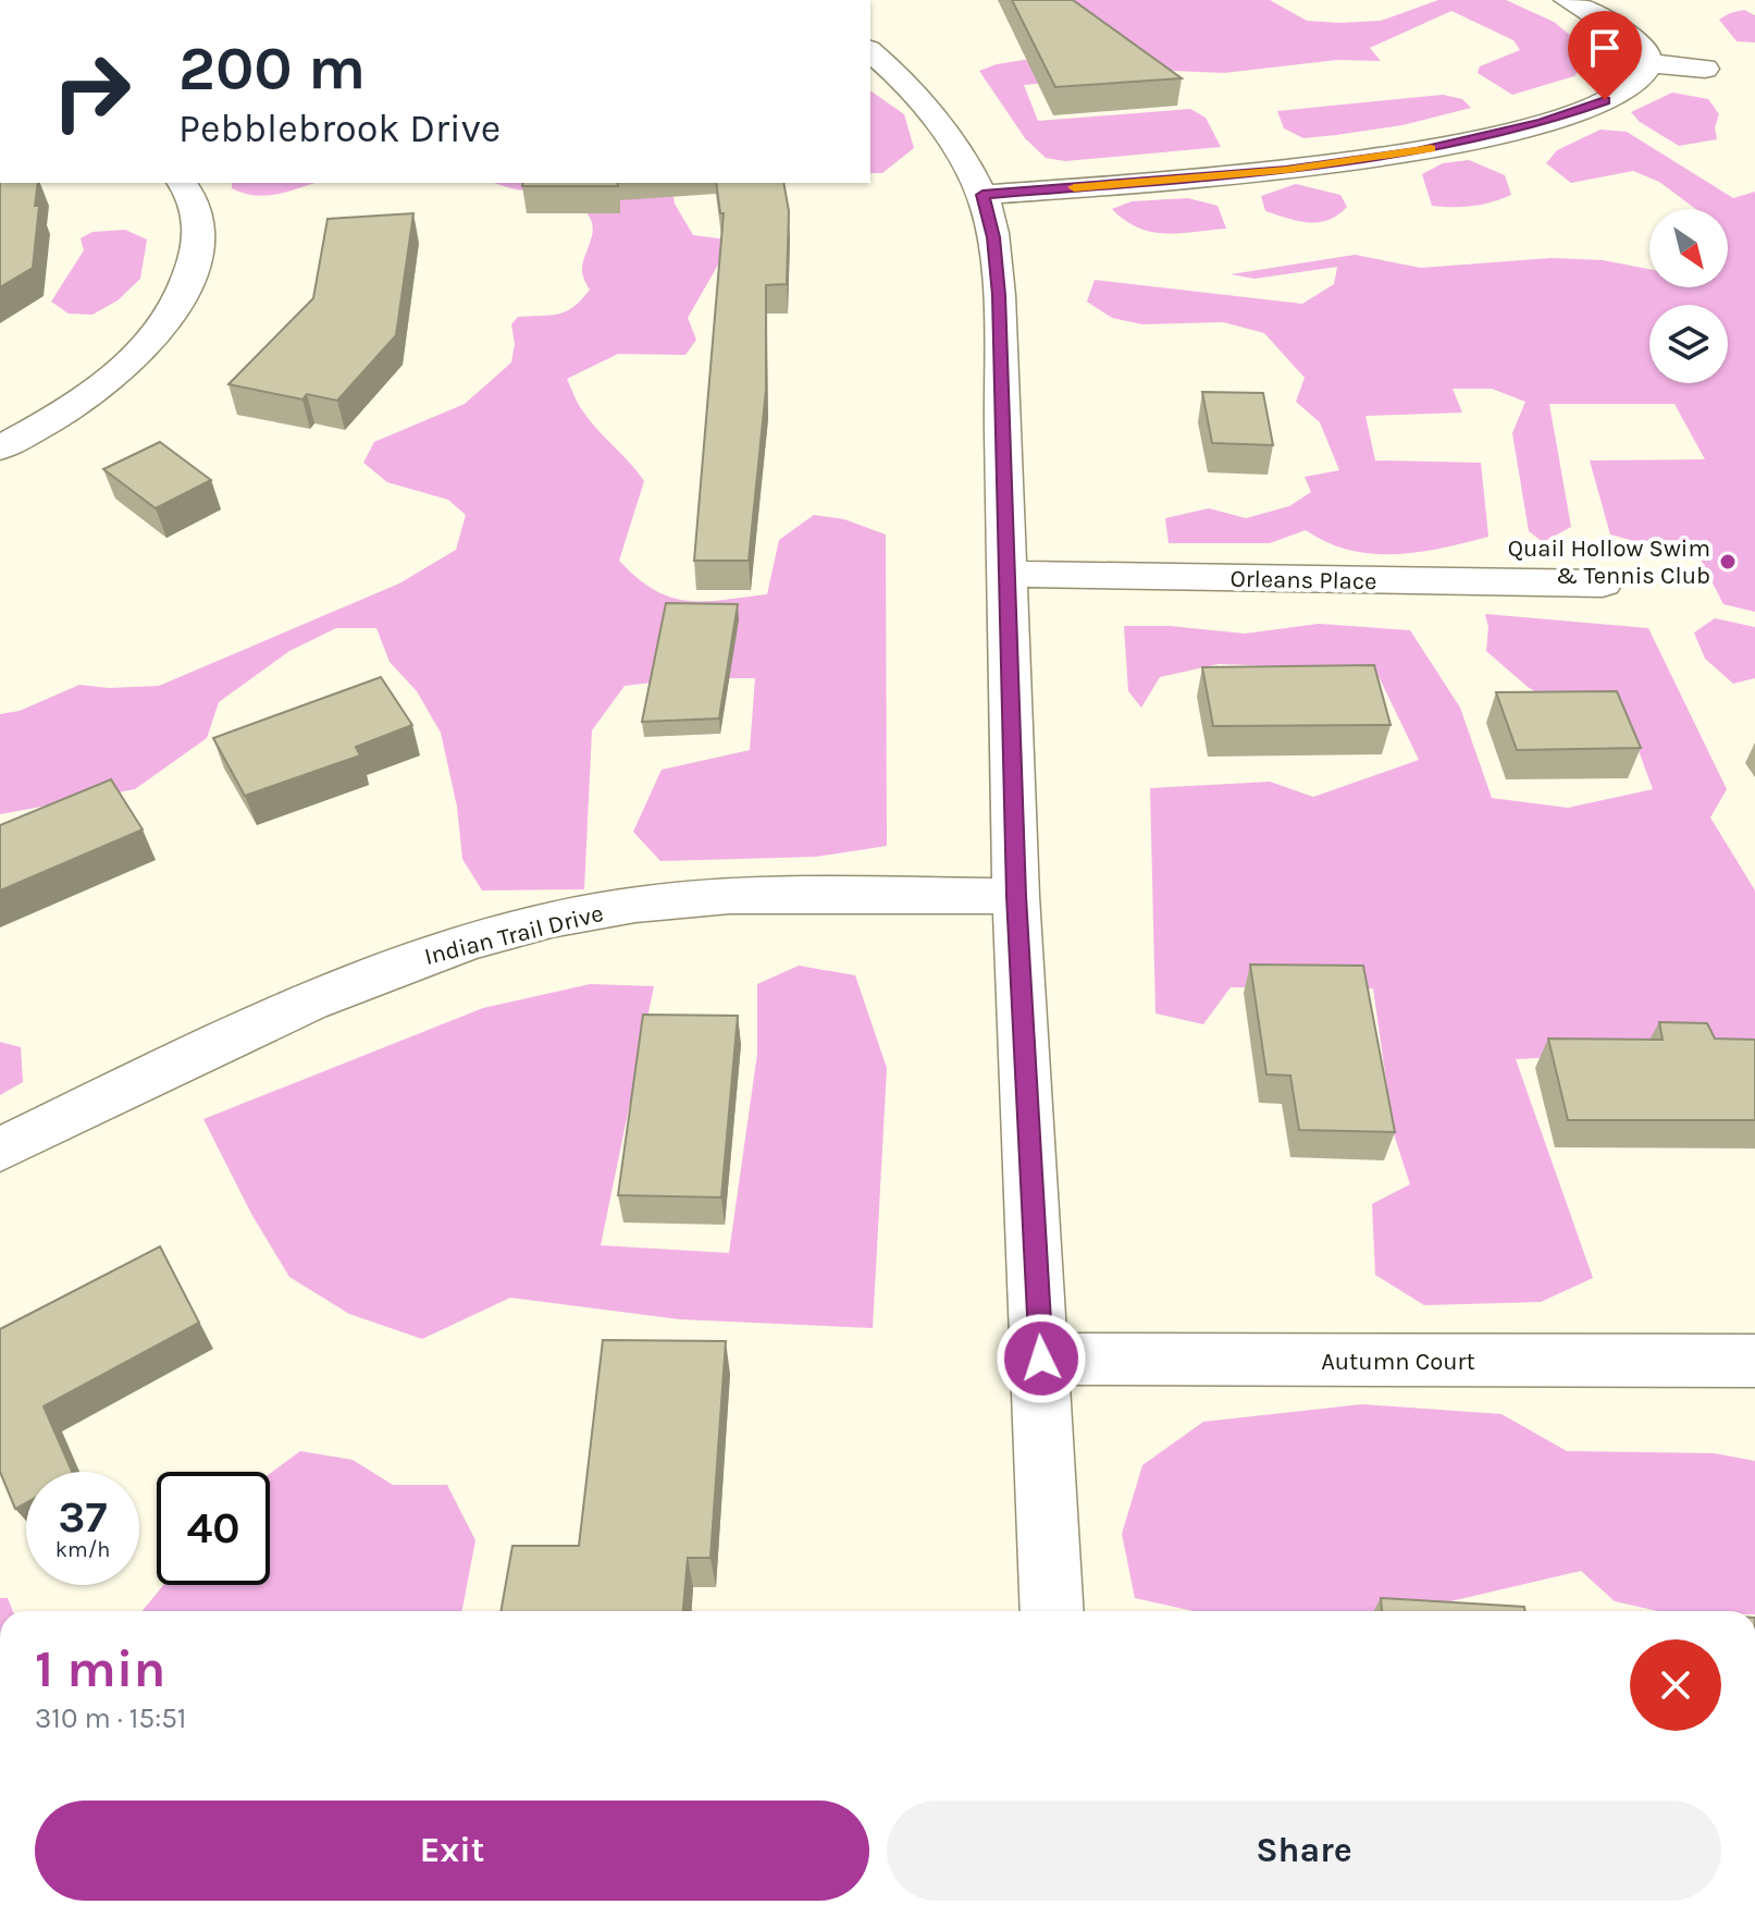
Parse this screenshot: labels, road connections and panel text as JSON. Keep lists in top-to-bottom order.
{
  "streets": {
    "street": ["Orleans Place", "Indian Trail Drive", "Autumn Court"]
  },
  "places": ["Quail Hollow Swim & Tennis Club"],
  "north": "bottom right",
  "page": {
    "turn": ["200 m", "Pebblebrook Drive"],
    "speed": "37 km/h",
    "limit": "40",
    "heading": ["1 min", "310 m · 15:51"],
    "buttons": ["Exit", "Share"]
  }
}
